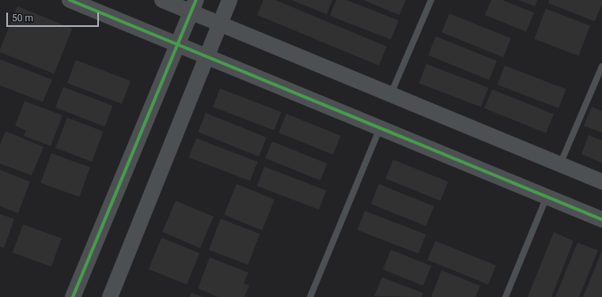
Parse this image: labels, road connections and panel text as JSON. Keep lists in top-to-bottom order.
{
  "scale_bar": "50 m"
}
